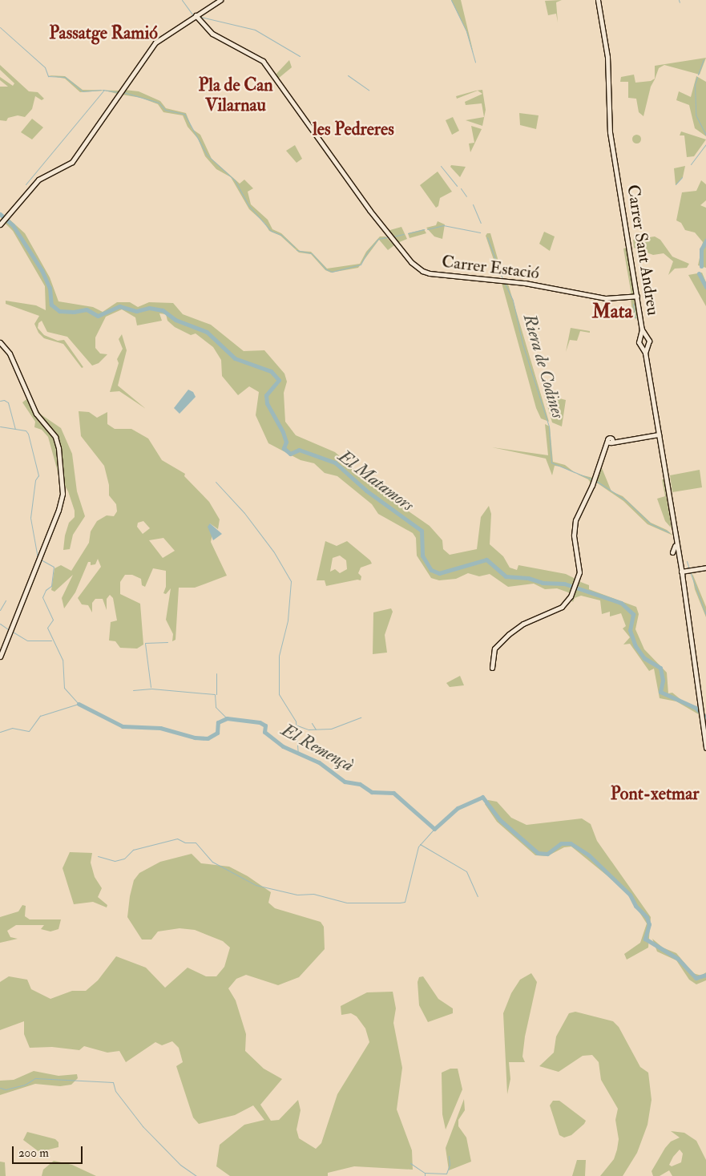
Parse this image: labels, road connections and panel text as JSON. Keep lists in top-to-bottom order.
{
  "streets": {
    "street": ["Carrer Sant Andreu", "Carrer Estació"]
  },
  "crossings": [
    ["Carrer Sant Andreu", "Carrer Estació"]
  ],
  "districts": [
    "Passatge Ramió",
    "Pla de Can Vilarnau",
    "les Pedreres",
    "Mata",
    "Pont-xetmar"
  ],
  "water": ["Riera de Codines", "El Matamors", "El Remençà"],
  "scale_bar": "200 m"
}
